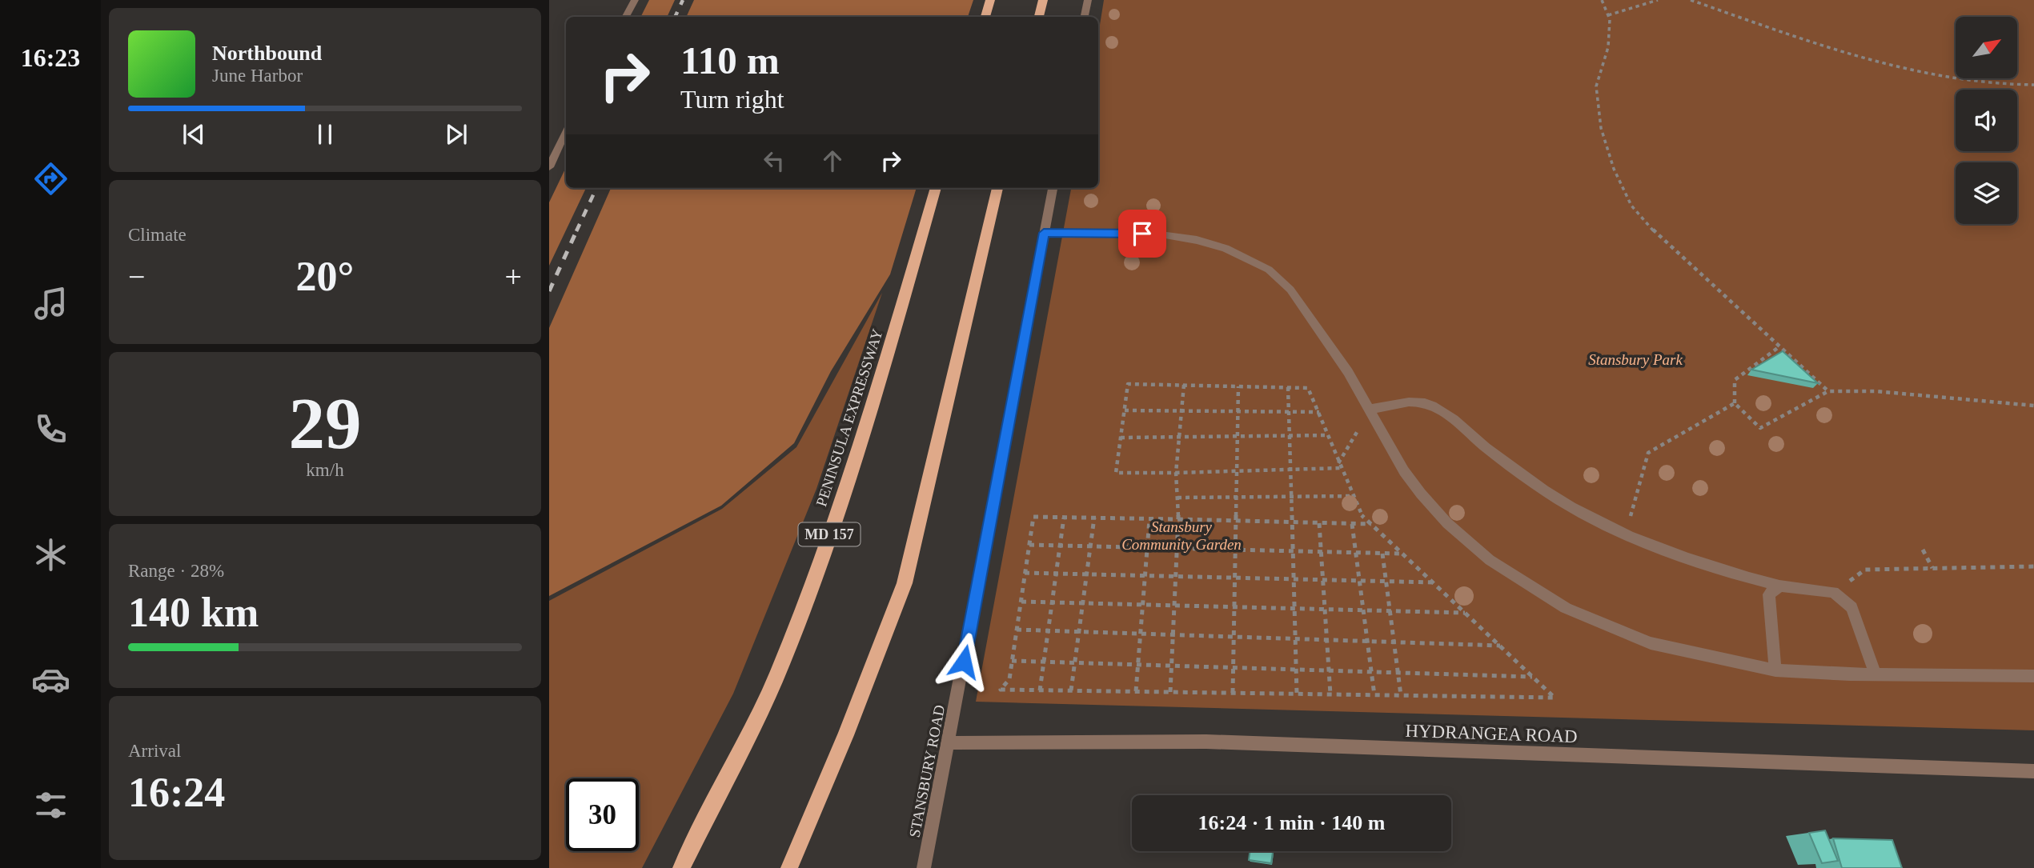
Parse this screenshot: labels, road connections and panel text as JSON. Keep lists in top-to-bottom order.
{
  "streets": {
    "main road": ["PENINSULA EXPRESSWAY", "MD 157"],
    "street": ["HYDRANGEA ROAD", "STANSBURY ROAD"]
  },
  "crossings": [
    ["HYDRANGEA ROAD", "STANSBURY ROAD"]
  ],
  "parks": ["Stansbury Park", "Stansbury Community Garden"],
  "north": "top right",
  "page": {
    "tabs": "16:23",
    "turn": ["110 m", "Turn right"],
    "song": ["Northbound", "June Harbor"],
    "tile": [
      "Climate",
      ["29", "km/h"],
      ["Range · 28%", "140 km"],
      ["Arrival", "16:24"]
    ],
    "heat": ["−", "20°", "+"],
    "limit": "30",
    "trip": "16:24 · 1 min · 140 m"
  }
}
